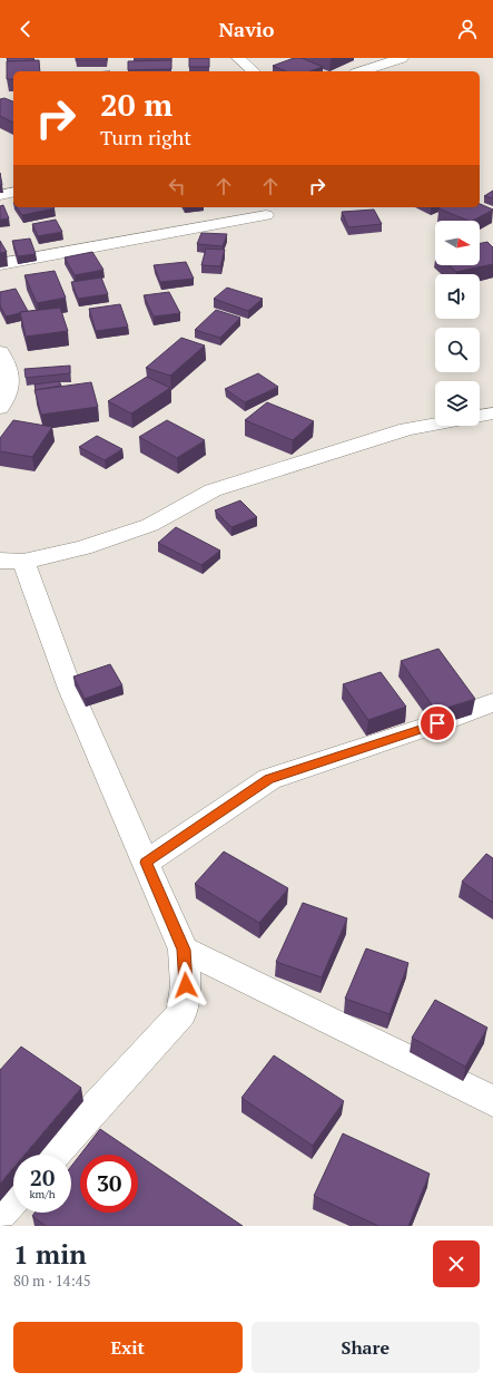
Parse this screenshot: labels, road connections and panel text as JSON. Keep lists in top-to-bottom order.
{
  "north": "right",
  "page": {
    "header": "Navio",
    "turn": ["20 m", "Turn right"],
    "speed": "20 km/h",
    "limit": "30",
    "heading": ["1 min", "80 m · 14:45"],
    "buttons": ["Exit", "Share"]
  }
}
